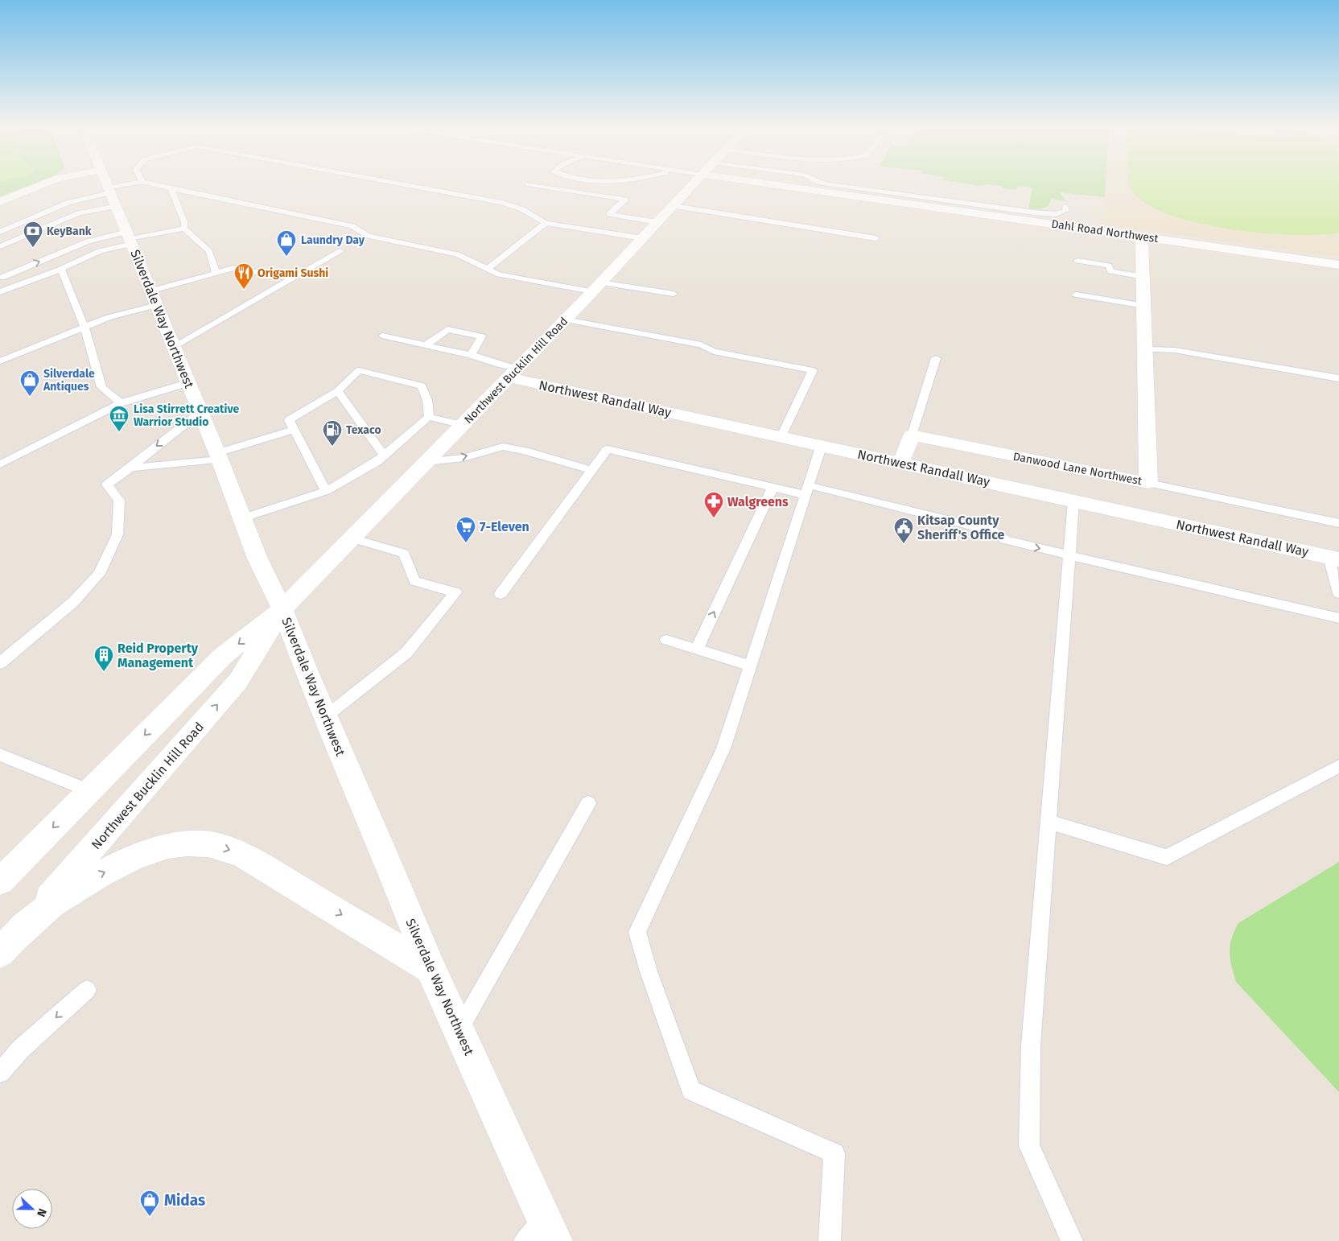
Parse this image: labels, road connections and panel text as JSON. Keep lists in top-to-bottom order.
{
  "streets": {
    "main road": [
      "Dahl Road Northwest",
      "Silverdale Way Northwest",
      "Northwest Bucklin Hill Road",
      "Northwest Randall Way",
      "Danwood Lane Northwest"
    ]
  },
  "crossings": [
    ["Dahl Road Northwest", "Danwood Lane Northwest"],
    ["Silverdale Way Northwest", "Northwest Bucklin Hill Road"],
    ["Northwest Bucklin Hill Road", "Northwest Randall Way"]
  ],
  "places": {
    "bank": ["KeyBank"],
    "shop": ["Laundry Day", "Silverdale Antiques", "Midas"],
    "restaurant": ["Origami Sushi"],
    "museum": ["Lisa Stirrett Creative Warrior Studio"],
    "fuel station": ["Texaco"],
    "pharmacy": ["Walgreens"],
    "supermarket": ["7-Eleven"],
    "public building": ["Kitsap County Sheriff's Office"],
    "building": ["Reid Property Management"]
  },
  "north": "right"
}
